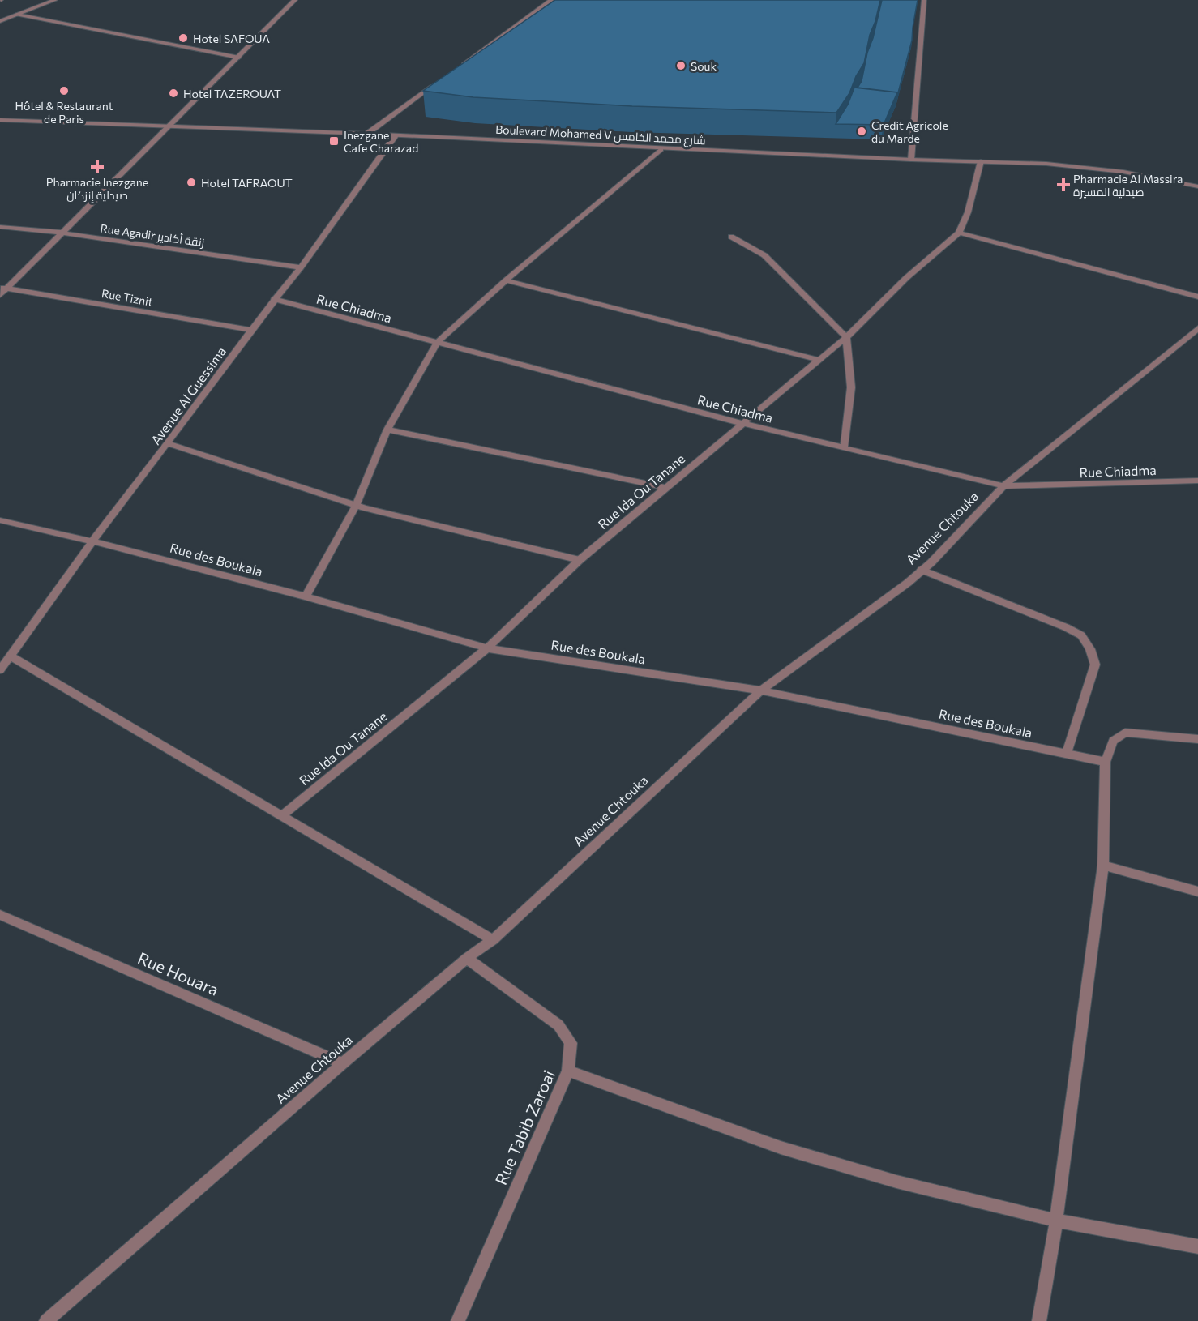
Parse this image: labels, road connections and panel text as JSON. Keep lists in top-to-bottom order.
{
  "streets": {
    "street": [
      "Boulevard Mohamed V شارع محمد الخامس",
      "Rue Agadir زنقة أكادير",
      "Rue Tiznit",
      "Rue Chiadma",
      "Avenue Al Guessima",
      "Rue Ida Ou Tanane",
      "Avenue Chtouka",
      "Rue des Boukala",
      "Rue Houara",
      "Rue Tabib Zaroai"
    ]
  },
  "crossings": [
    ["Boulevard Mohamed V شارع محمد الخامس", "Avenue Al Guessima"],
    ["Boulevard Mohamed V شارع محمد الخامس", "Rue Ida Ou Tanane"],
    ["Rue Agadir زنقة أكادير", "Avenue Al Guessima"],
    ["Rue Tiznit", "Avenue Al Guessima"],
    ["Rue Chiadma", "Avenue Al Guessima"],
    ["Rue Chiadma", "Rue Ida Ou Tanane"],
    ["Rue Chiadma", "Avenue Chtouka"],
    ["Avenue Al Guessima", "Rue des Boukala"],
    ["Rue Ida Ou Tanane", "Rue des Boukala"],
    ["Avenue Chtouka", "Rue des Boukala"],
    ["Avenue Chtouka", "Rue Houara"],
    ["Avenue Chtouka", "Rue Tabib Zaroai"]
  ],
  "places": {
    "other": [
      "Hotel SAFOUA",
      "Souk",
      "Hôtel & Restaurant de Paris",
      "Hotel TAZEROUAT",
      "Credit Agricole du Marde",
      "Hotel TAFRAOUT"
    ],
    "transit": ["Inezgane Cafe Charazad"],
    "health": ["Pharmacie Inezgane صيدلية إنزكان", "Pharmacie Al Massira صيدلية المسيرة"]
  }
}
